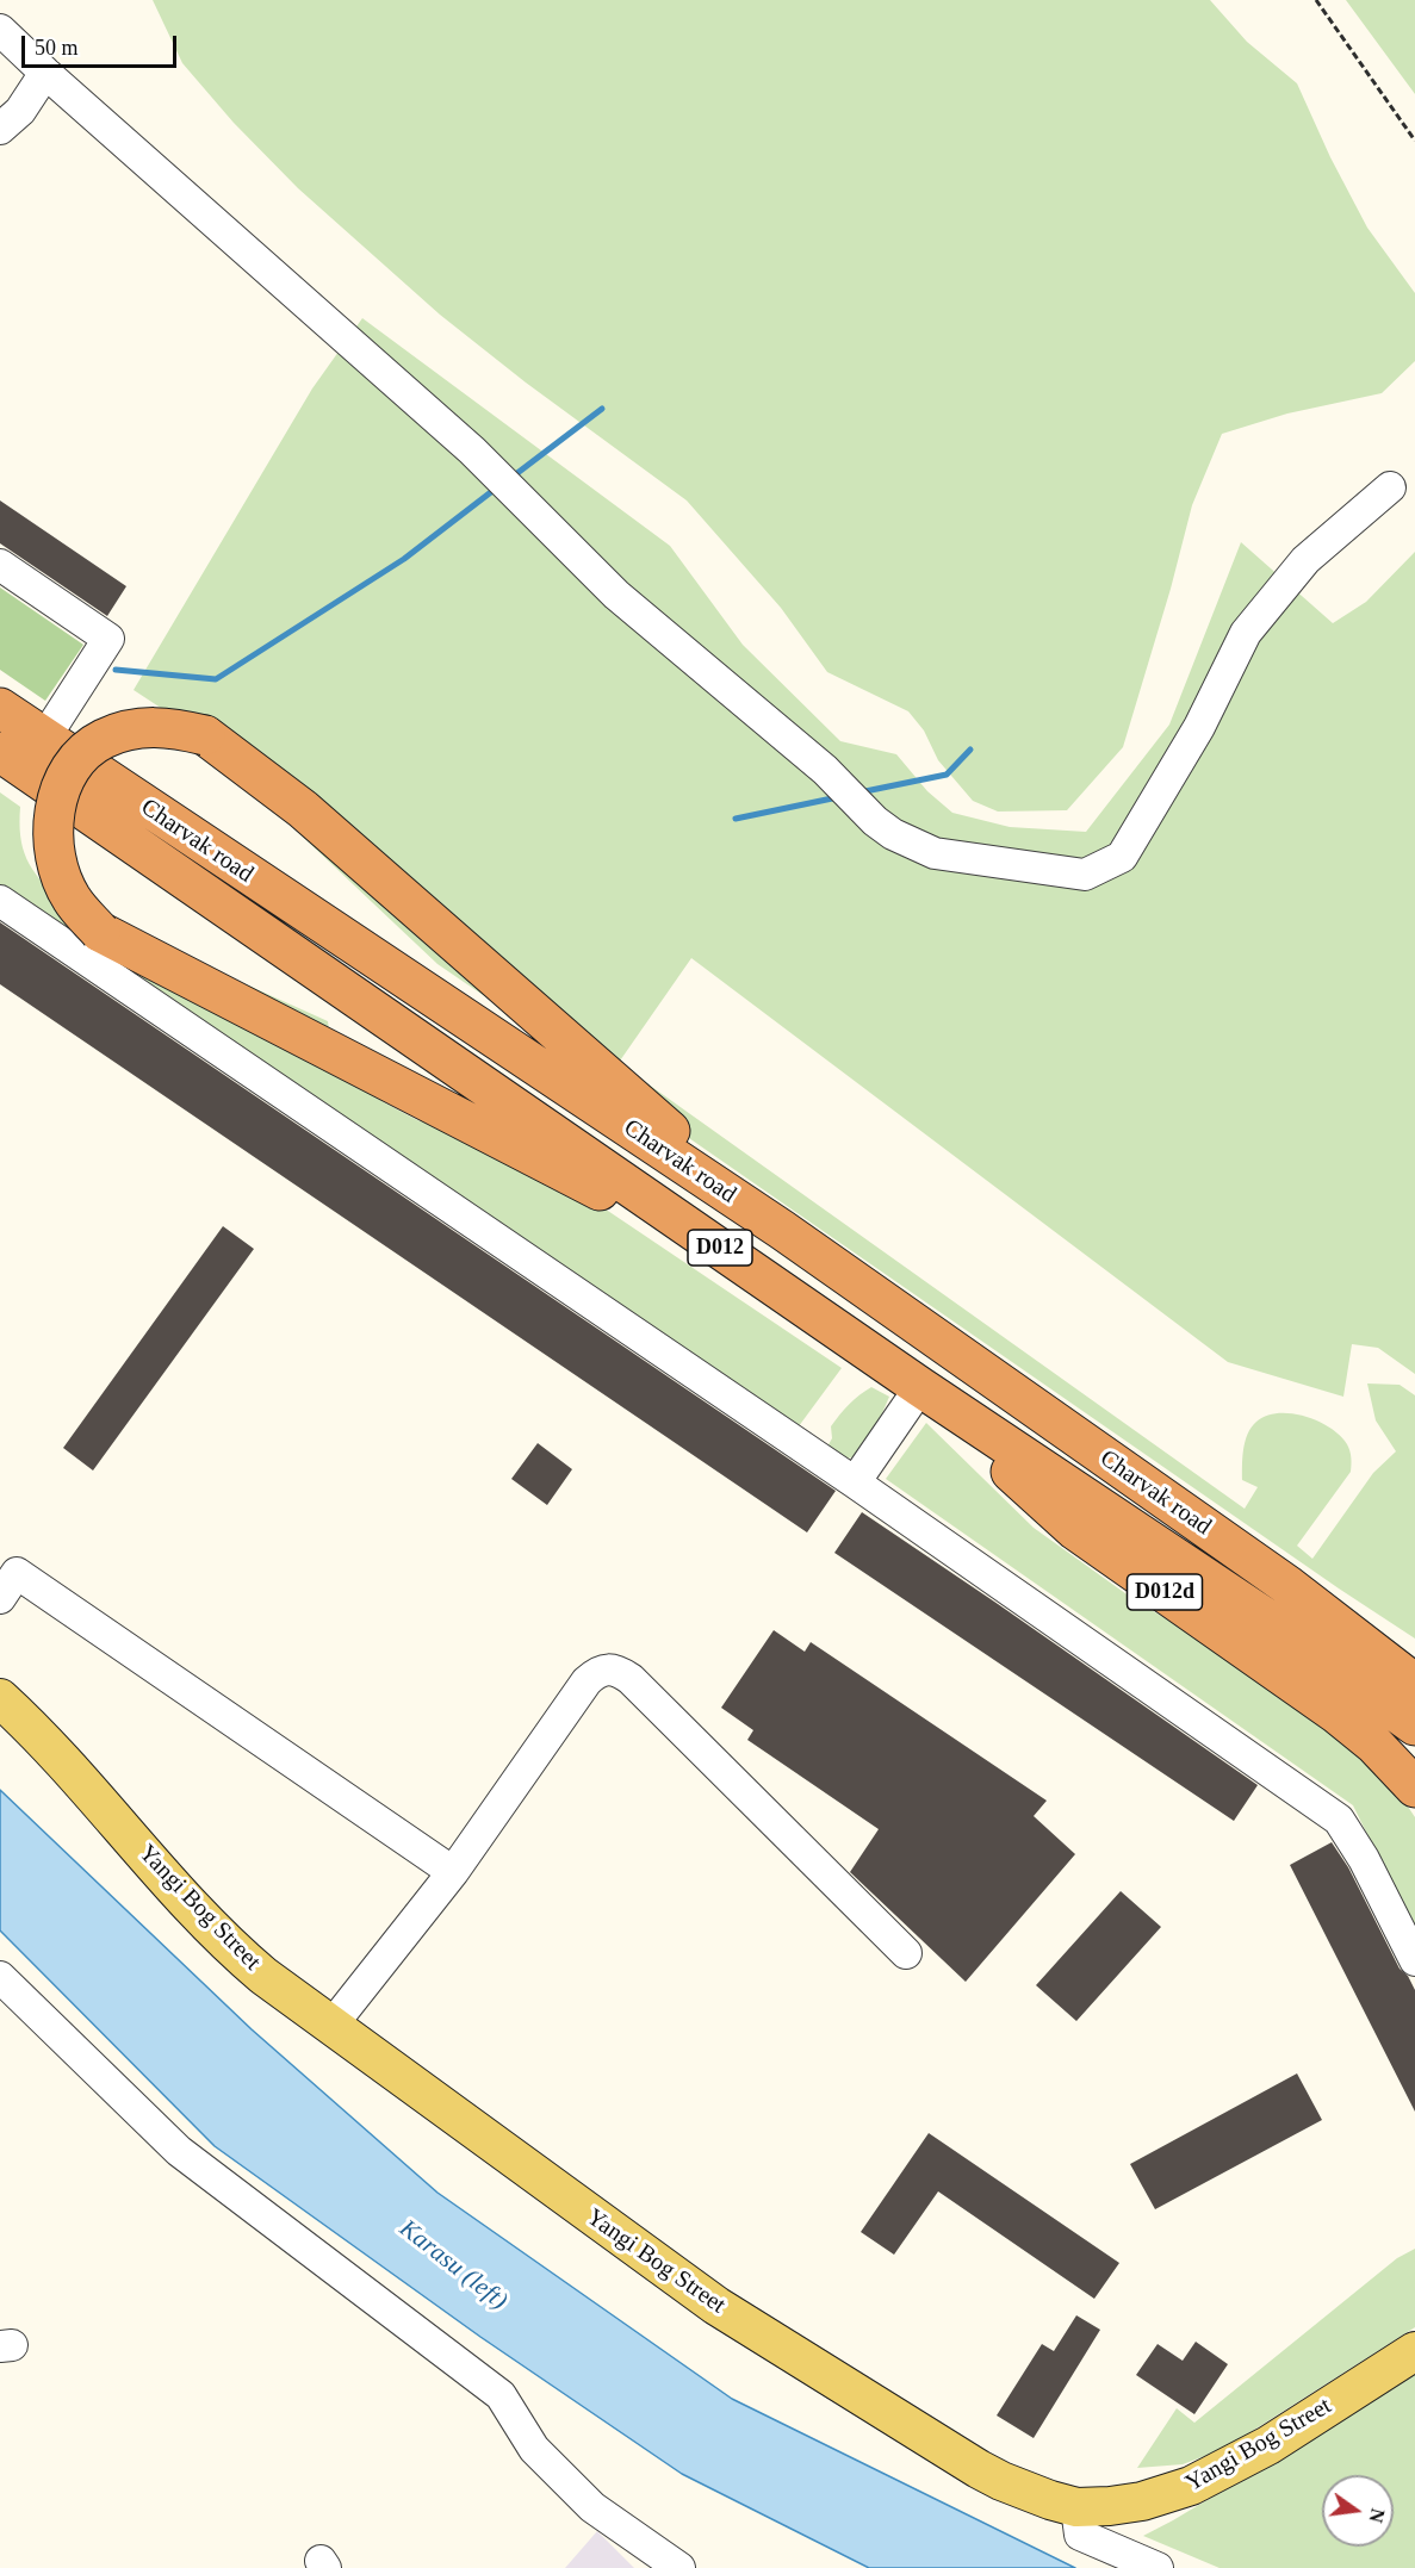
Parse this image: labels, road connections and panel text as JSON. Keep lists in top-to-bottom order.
{
  "streets": {
    "highway": ["Charvak road", "D012", "D012d"],
    "main road": ["Yangi Bog Street"]
  },
  "crossings": [
    ["Charvak road", "D012d"]
  ],
  "water": ["Karasu (left)"],
  "scale_bar": "50 m",
  "north": "right"
}
